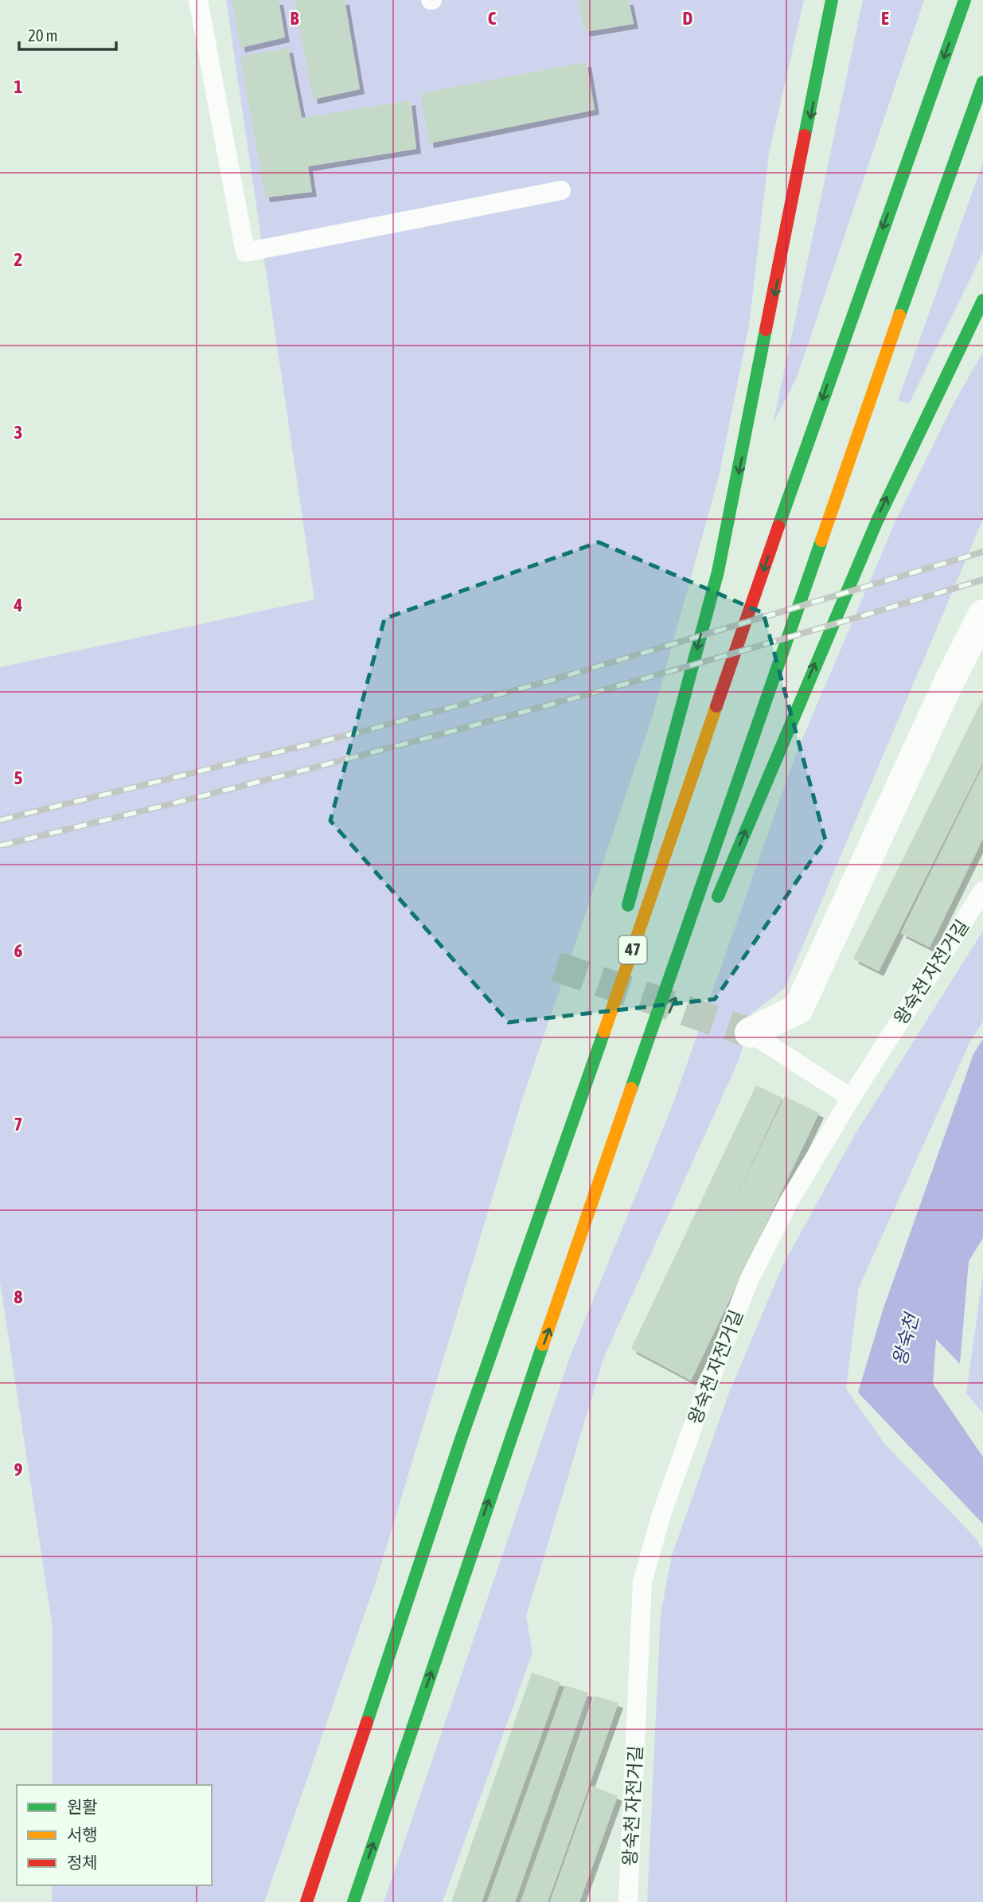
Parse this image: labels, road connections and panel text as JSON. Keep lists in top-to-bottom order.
{
  "streets": {
    "highway": ["47"],
    "lane": ["왕숙천 자전거길"]
  },
  "water": ["왕숙천"],
  "legend": ["원활", "서행", "정체"],
  "scale_bar": "20 m",
  "grid": {
    "columns": [
      "B",
      "C",
      "D",
      "E"
    ],
    "rows": [
      "1",
      "2",
      "3",
      "4",
      "5",
      "6",
      "7",
      "8",
      "9"
    ]
  }
}
